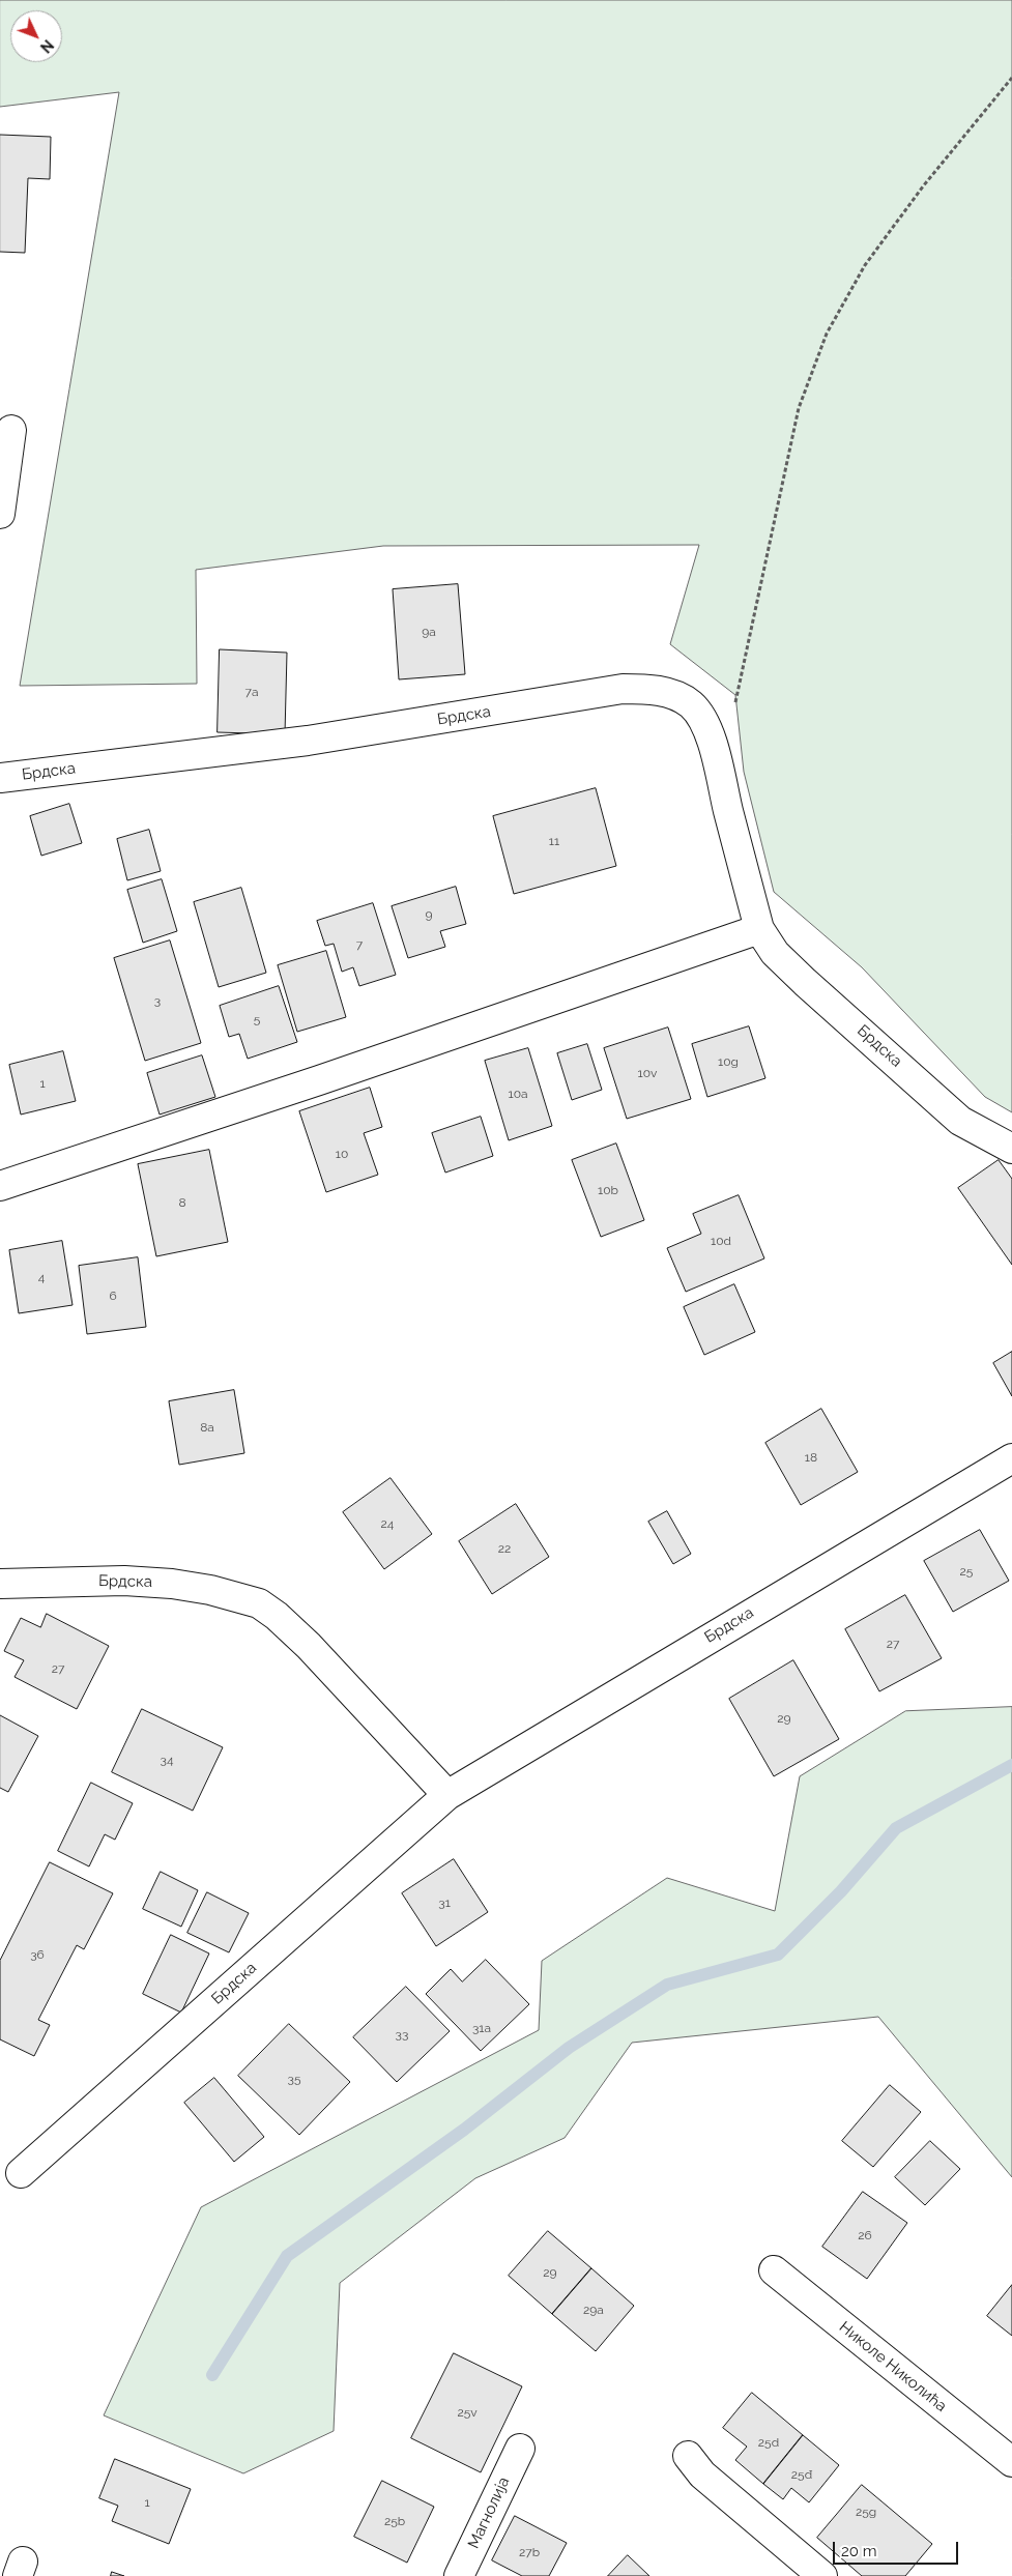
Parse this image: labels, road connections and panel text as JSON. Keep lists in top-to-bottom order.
{
  "streets": {
    "street": ["Брдска", "Николе Николића", "Магнолија"]
  },
  "house_numbers": [
    "9a",
    "7a",
    "11",
    "9",
    "7",
    "3",
    "5",
    "10g",
    "10v",
    "1",
    "10a",
    "10",
    "10b",
    "8",
    "10d",
    "4",
    "6",
    "8a",
    "18",
    "24",
    "22",
    "25",
    "27",
    "27",
    "29",
    "34",
    "31",
    "36",
    "31a",
    "33",
    "35",
    "26",
    "29",
    "29a",
    "25v",
    "25d",
    "25đ",
    "1",
    "25g",
    "25b",
    "27b"
  ],
  "scale_bar": "20 m",
  "north": "bottom right"
}
